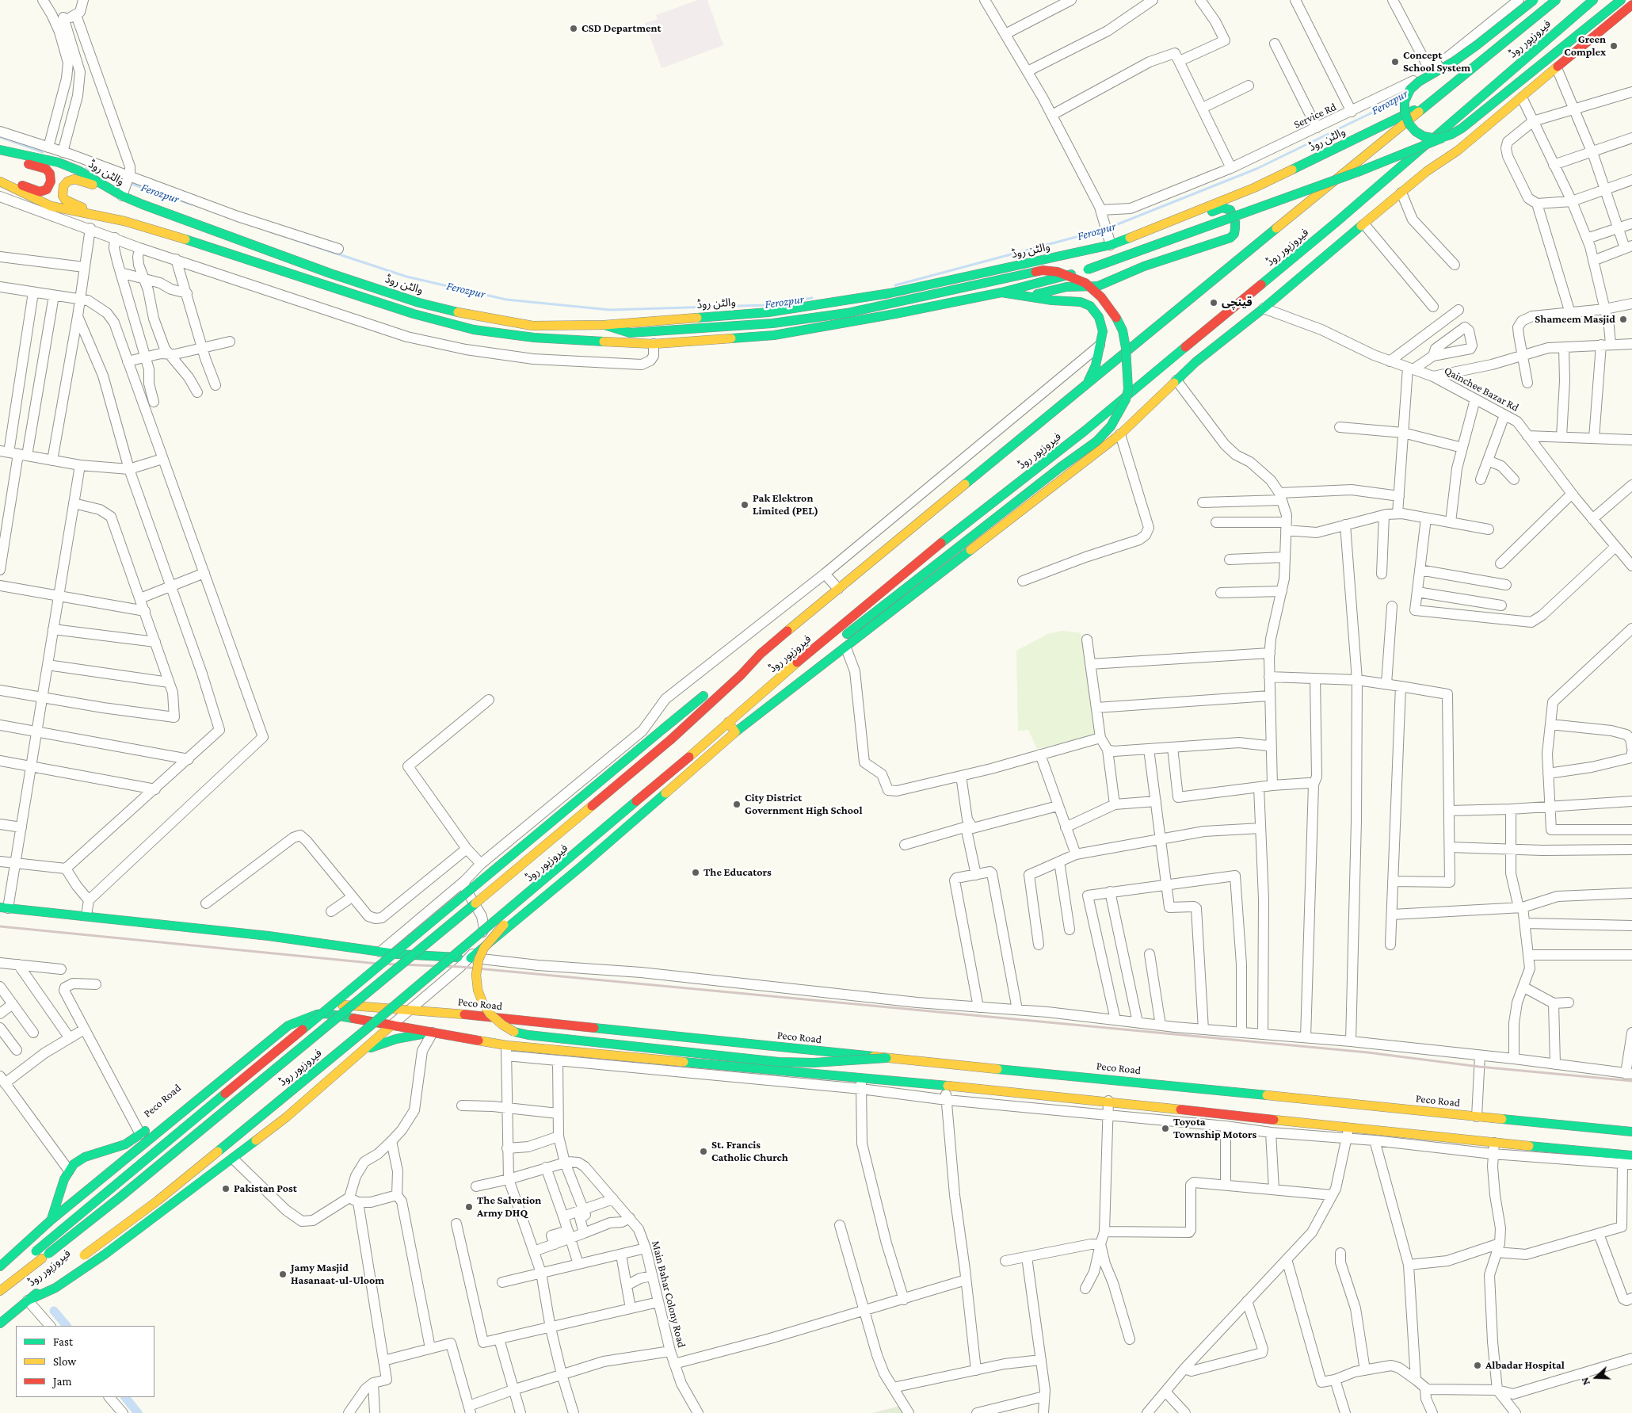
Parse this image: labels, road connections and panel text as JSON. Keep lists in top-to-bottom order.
{
  "streets": {
    "main road": ["فیروزپور روڈ", "والٹن روڈ", "Peco Road"],
    "street": ["Service Rd", "Qainchee Bazar Rd", "Main Bahar Colony Road"]
  },
  "crossings": [
    ["فیروزپور روڈ", "والٹن روڈ"]
  ],
  "water": ["Ferozpur"],
  "places": [
    "CSD Department",
    "Green Complex",
    "Concept School System",
    "قینچی",
    "Shameem Masjid",
    "Pak Elektron Limited (PEL)",
    "City District Government High School",
    "The Educators",
    "Toyota Township Motors",
    "St. Francis Catholic Church",
    "Pakistan Post",
    "The Salvation Army DHQ",
    "Jamy Masjid Hasanaat-ul-Uloom",
    "Albadar Hospital"
  ],
  "legend": ["Fast", "Slow", "Jam"],
  "north": "left"
}
